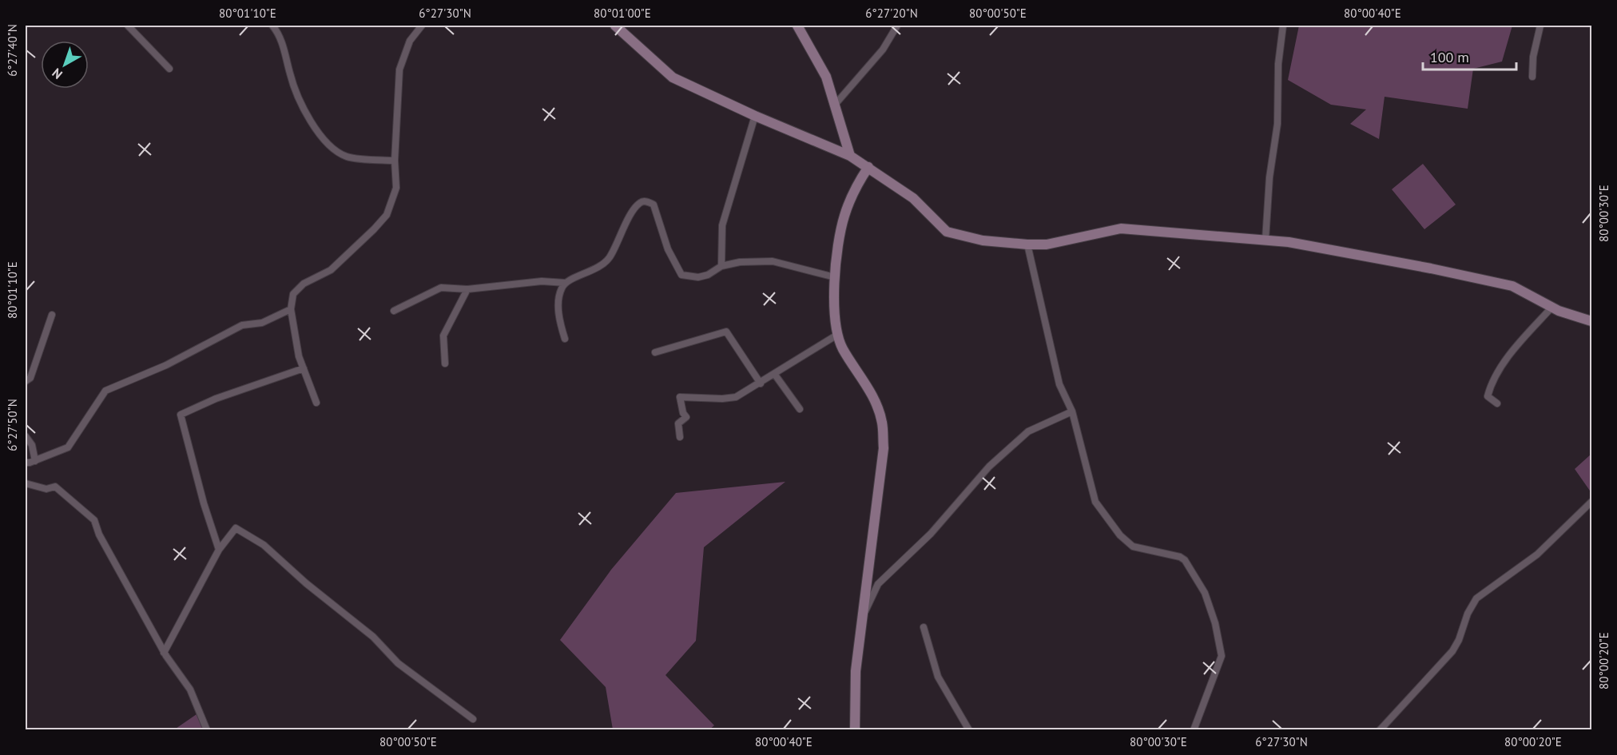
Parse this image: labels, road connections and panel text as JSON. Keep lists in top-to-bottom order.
{
  "scale_bar": "100 m",
  "north": "bottom left",
  "coordinates": [
    "80°01'10\"E",
    "6°27'30\"N",
    "80°01'00\"E",
    "6°27'20\"N",
    "80°00'50\"E",
    "80°00'40\"E",
    "6°27'40\"N",
    "80°00'30\"E",
    "6°27'50\"N",
    "80°00'20\"E"
  ]
}
